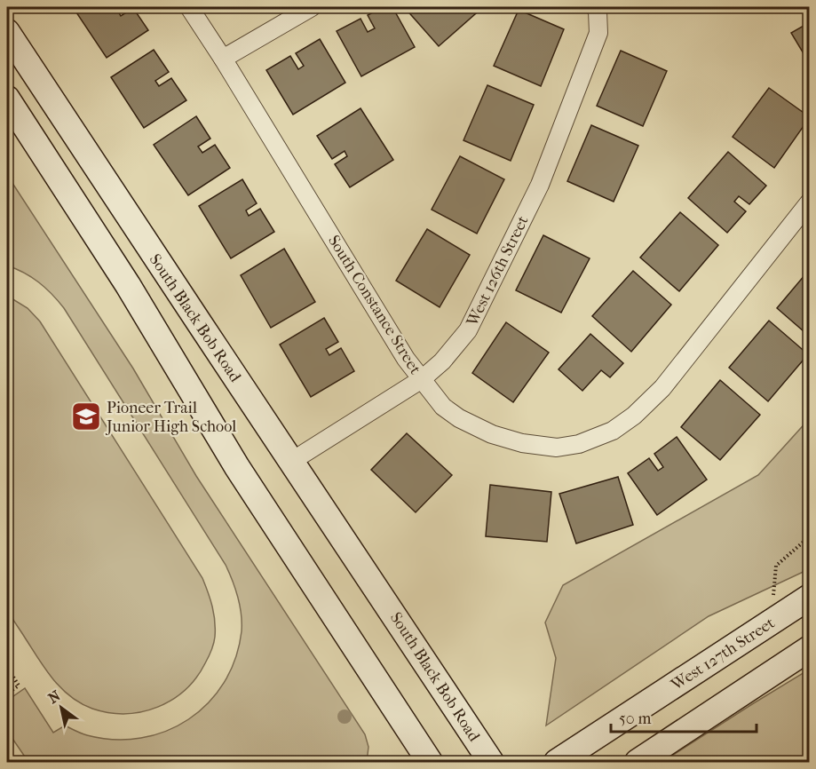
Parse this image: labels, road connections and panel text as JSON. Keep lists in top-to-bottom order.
{
  "streets": {
    "main road": ["South Black Bob Road", "West 127th Street"],
    "street": ["West 126th Street", "South Constance Street"]
  },
  "crossings": [
    ["West 126th Street", "South Constance Street"],
    ["West 126th Street", "South Black Bob Road"]
  ],
  "places": {
    "school or university": ["Pioneer Trail Junior High School"]
  },
  "scale_bar": "50 m",
  "north": "top left"
}
